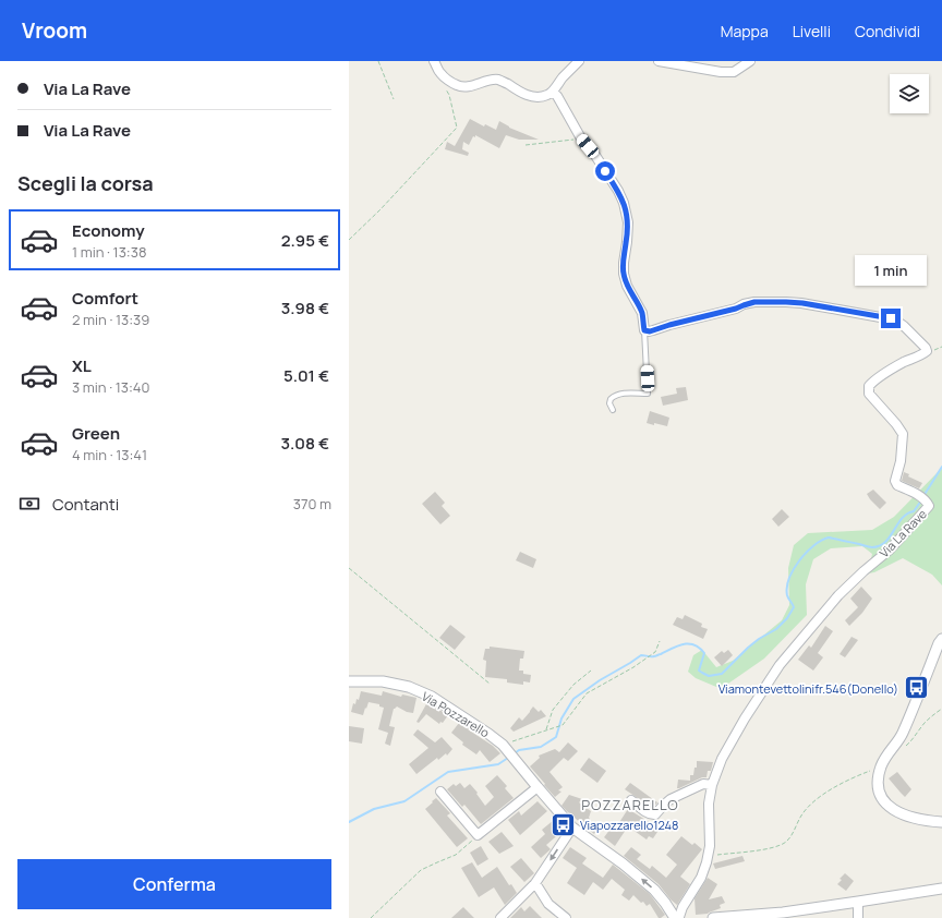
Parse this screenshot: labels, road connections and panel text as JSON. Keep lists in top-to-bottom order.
{
  "streets": {
    "street": ["Via La Rave", "Via Pozzarello"]
  },
  "crossings": [
    ["Via La Rave", "Via Pozzarello"]
  ],
  "districts": ["POZZARELLO"],
  "places": {
    "bus stop": ["Viamontevettolinifr.546(Donello)", "Viapozzarello1248"]
  },
  "page": {
    "header": "Vroom",
    "nav": ["Mappa", "Livelli", "Condividi"],
    "banner": ["Via La Rave", "Via La Rave"],
    "heading": "Scegli la corsa",
    "list": [
      {
        "name": "Economy",
        "note": "1 min · 13:38",
        "value": "2.95 €"
      },
      {
        "name": "Comfort",
        "note": "2 min · 13:39",
        "value": "3.98 €"
      },
      {
        "name": "XL",
        "note": "3 min · 13:40",
        "value": "5.01 €"
      },
      {
        "name": "Green",
        "note": "4 min · 13:41",
        "value": "3.08 €"
      }
    ],
    "bubble": "1 min",
    "pay": ["Contanti", "370 m"],
    "buttons": "Conferma"
  }
}
